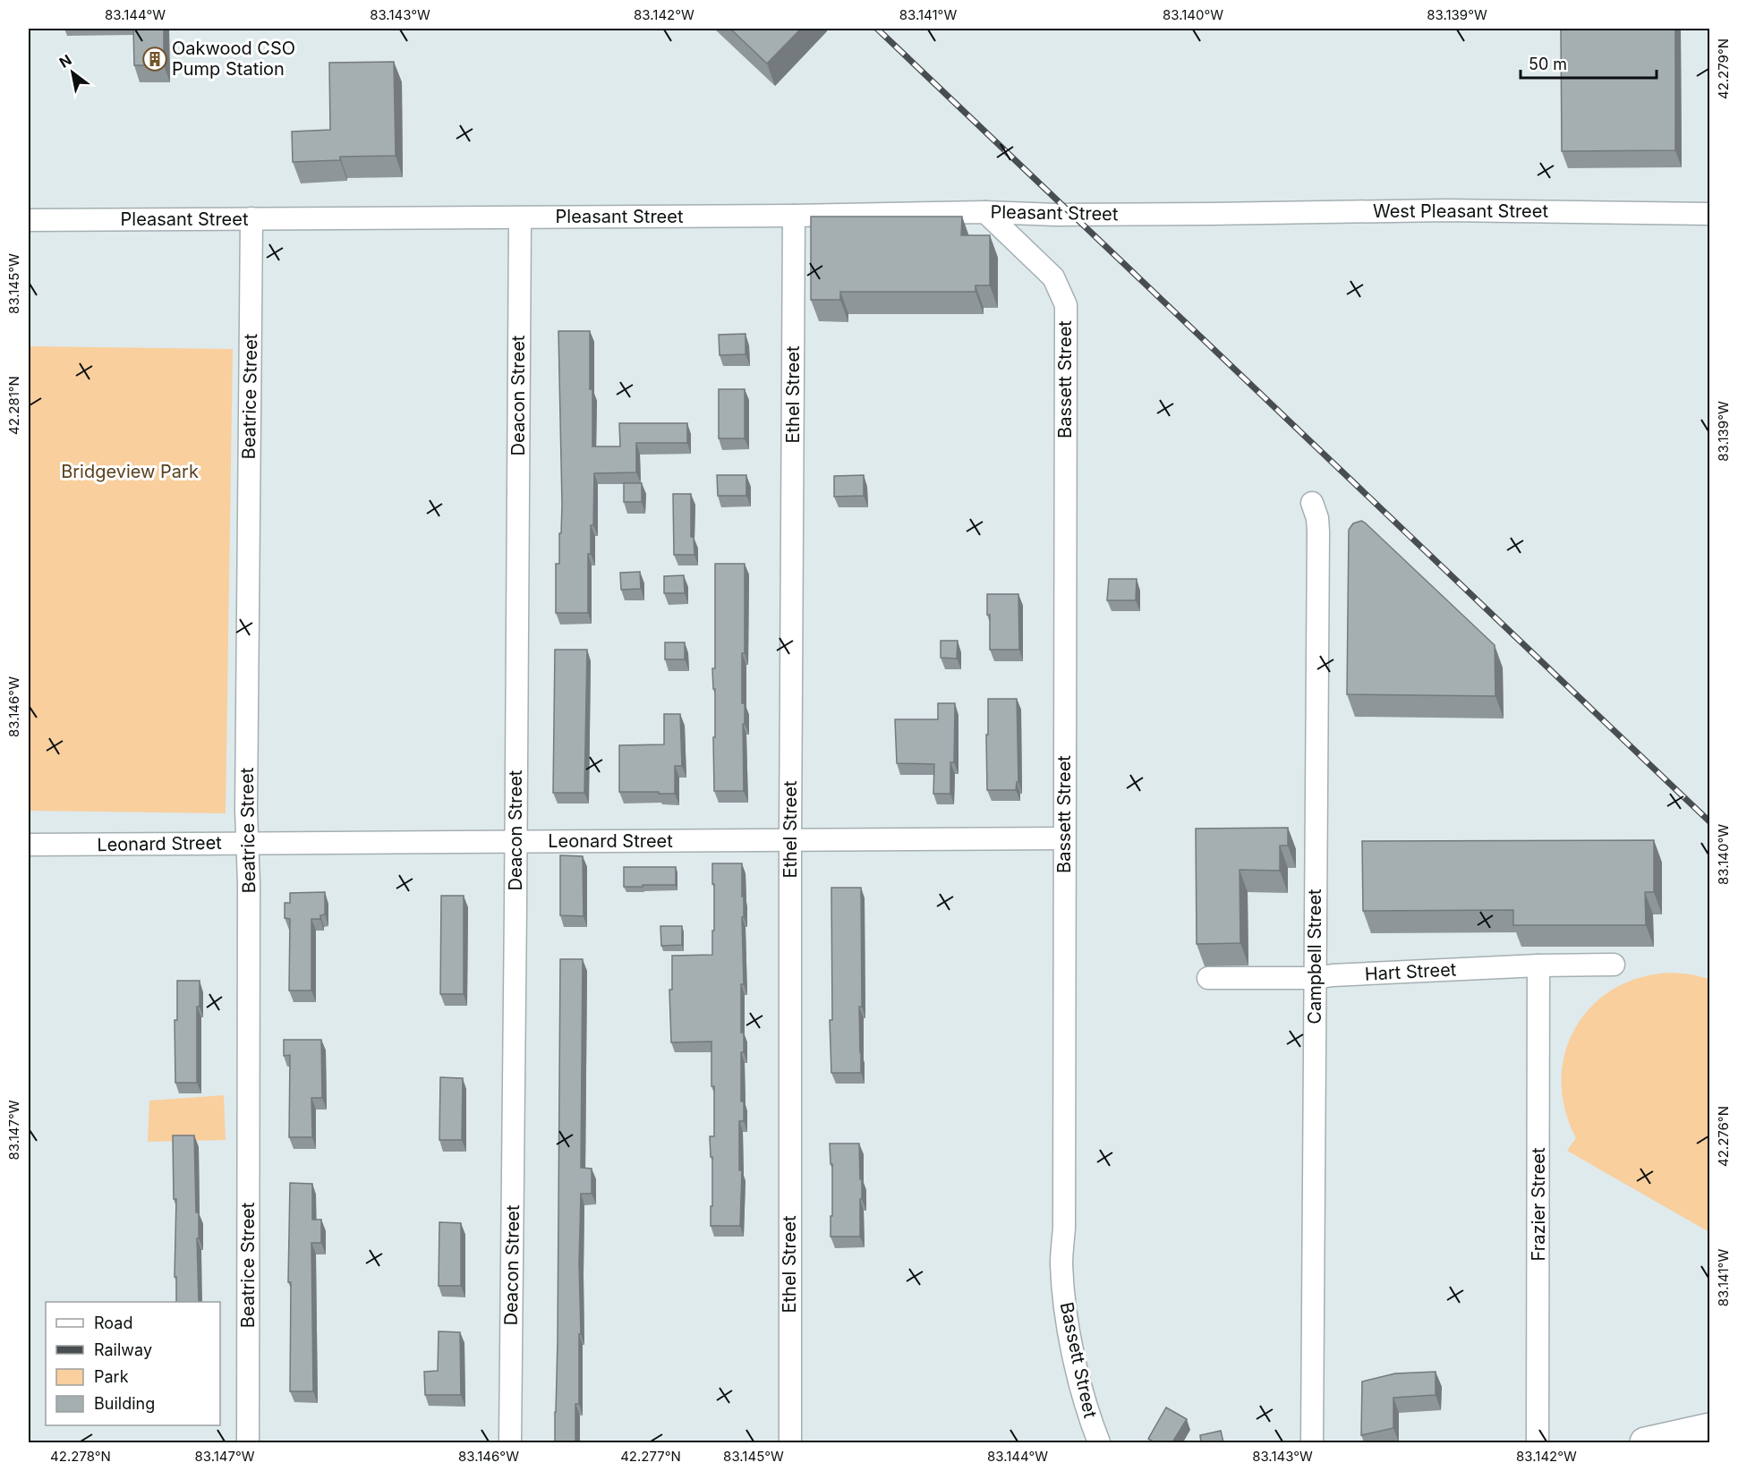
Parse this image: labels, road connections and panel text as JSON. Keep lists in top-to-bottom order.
{
  "streets": {
    "street": [
      "West Pleasant Street",
      "Pleasant Street",
      "Bassett Street",
      "Ethel Street",
      "Deacon Street",
      "Beatrice Street",
      "Leonard Street",
      "Campbell Street",
      "Hart Street",
      "Frazier Street"
    ]
  },
  "crossings": [
    ["West Pleasant Street", "Pleasant Street"],
    ["Pleasant Street", "Bassett Street"],
    ["Pleasant Street", "Ethel Street"],
    ["Pleasant Street", "Deacon Street"],
    ["Pleasant Street", "Beatrice Street"],
    ["Bassett Street", "Leonard Street"],
    ["Ethel Street", "Leonard Street"],
    ["Deacon Street", "Leonard Street"],
    ["Beatrice Street", "Leonard Street"],
    ["Campbell Street", "Hart Street"],
    ["Hart Street", "Frazier Street"]
  ],
  "parks": ["Bridgeview Park"],
  "places": {
    "building": ["Oakwood CSO Pump Station"]
  },
  "legend": [
    "Road",
    "Railway",
    "Park",
    "Building"
  ],
  "scale_bar": "50 m",
  "north": "top left",
  "coordinates": [
    "83.144°W",
    "83.143°W",
    "83.142°W",
    "83.141°W",
    "83.140°W",
    "83.139°W",
    "42.279°N",
    "83.145°W",
    "42.281°N",
    "83.146°W",
    "83.147°W",
    "42.276°N",
    "42.278°N",
    "42.277°N"
  ]
}
